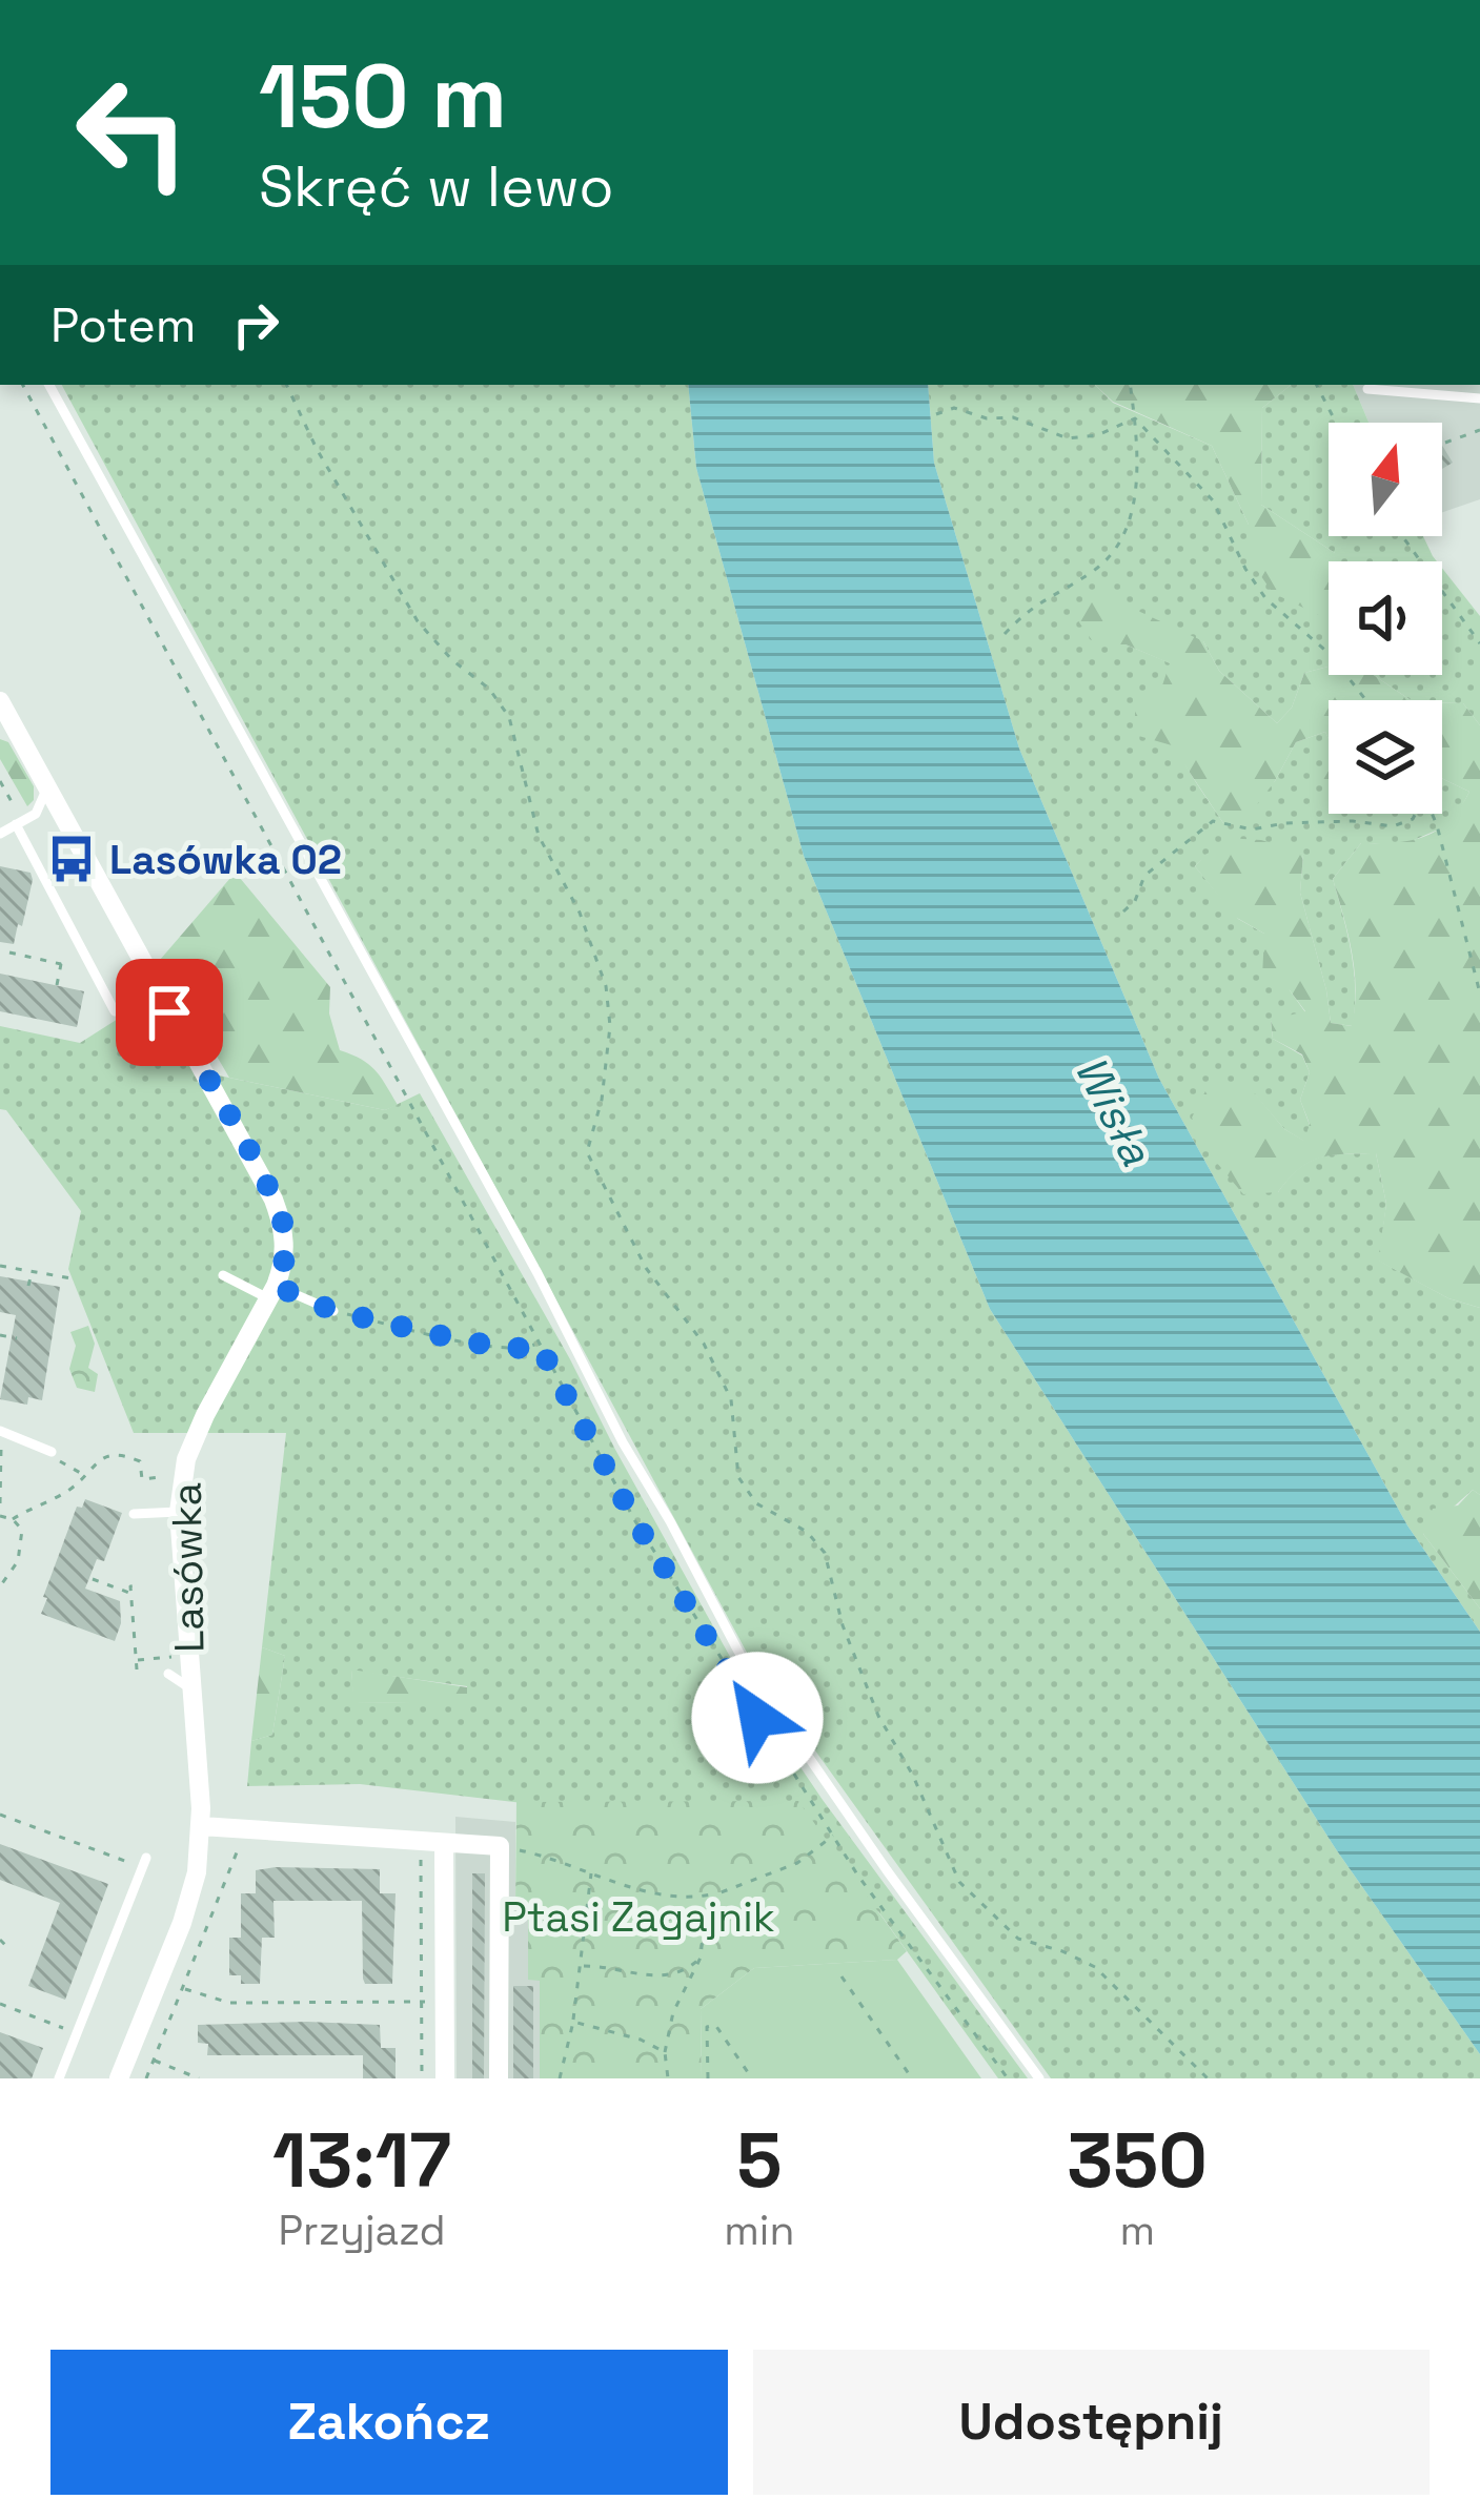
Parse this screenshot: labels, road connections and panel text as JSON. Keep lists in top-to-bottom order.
{
  "streets": {
    "street": ["Lasówka"]
  },
  "water": ["Wisła"],
  "parks": ["Ptasi Zagajnik"],
  "places": {
    "bus stop": ["Lasówka 02"]
  },
  "north": "top",
  "page": {
    "turn": ["150 m", "Skręć w lewo"],
    "then": "Potem",
    "eta": [
      "13:17",
      "Przyjazd",
      "5",
      "min",
      "350",
      "m"
    ],
    "buttons": ["Zakończ", "Udostępnij"]
  }
}
